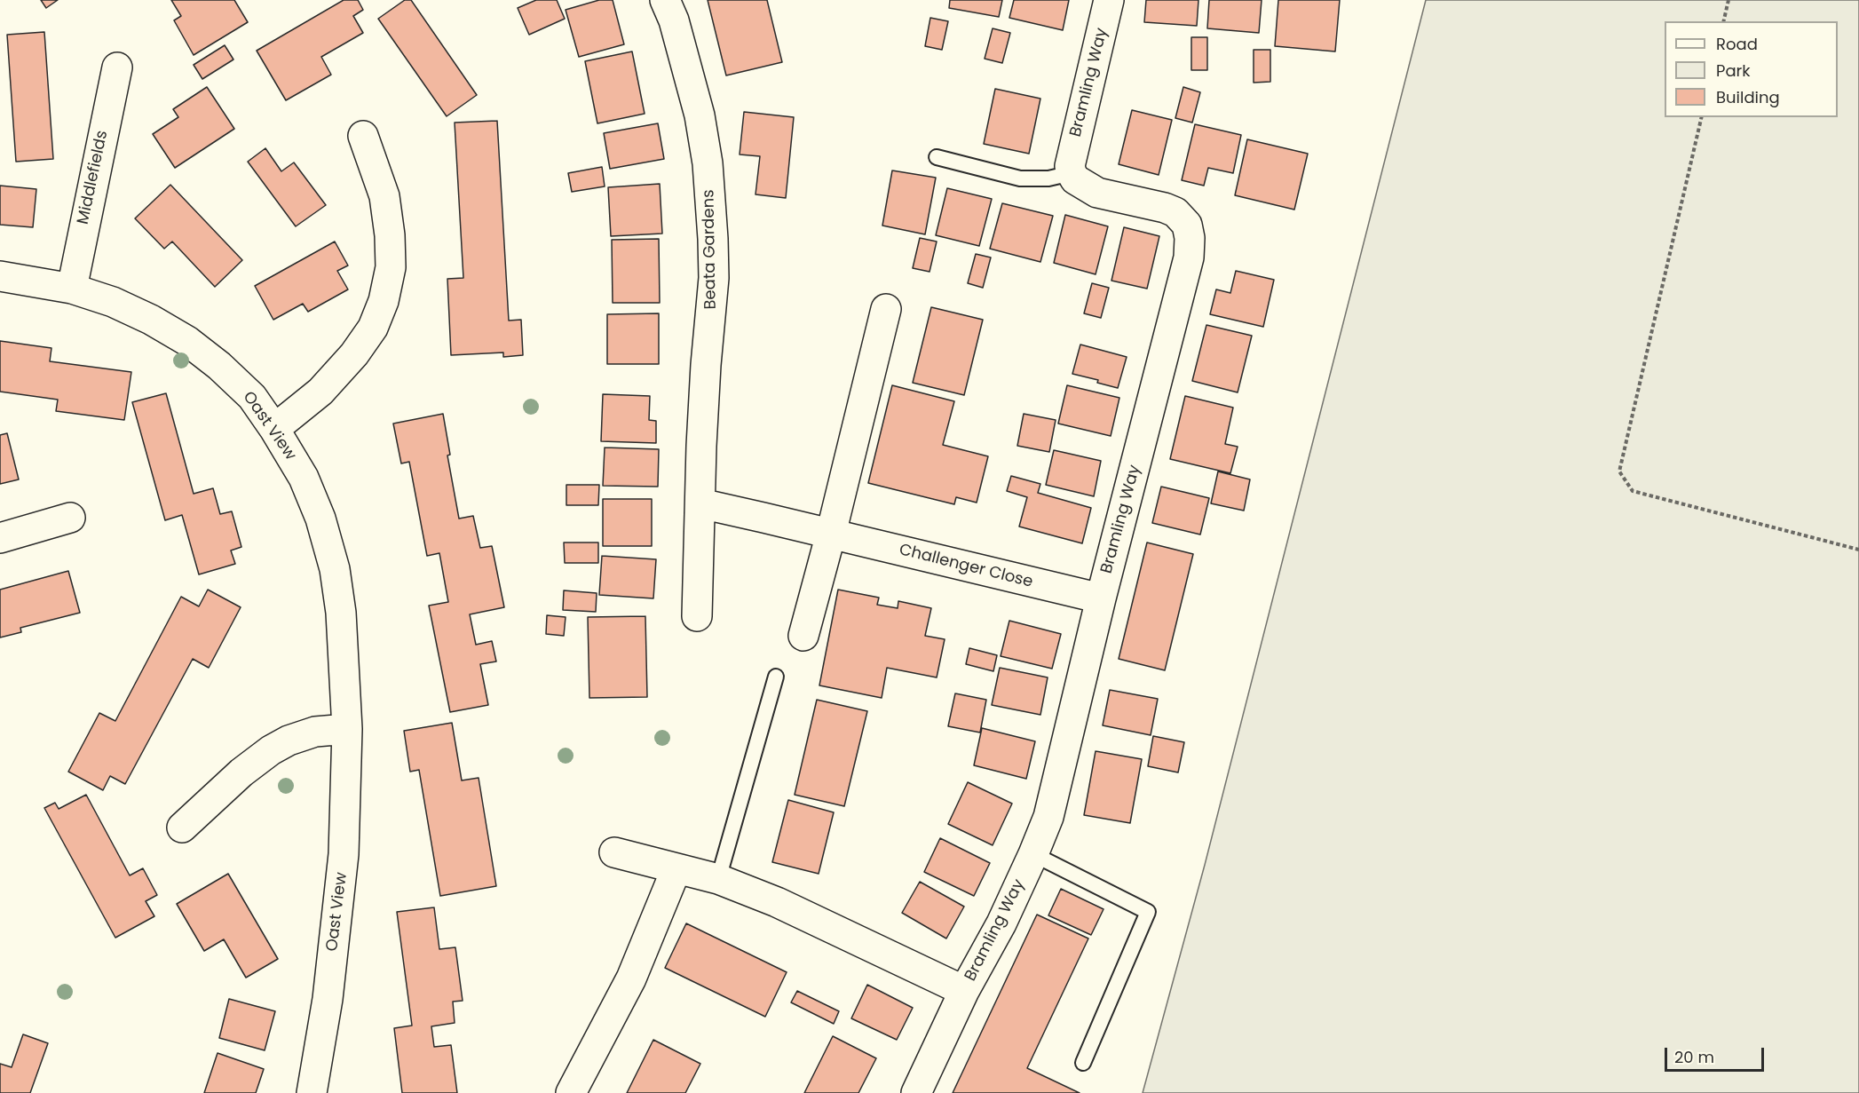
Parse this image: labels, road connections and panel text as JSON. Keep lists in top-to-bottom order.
{
  "streets": {
    "street": [
      "Bramling Way",
      "Middlefields",
      "Beata Gardens",
      "Oast View",
      "Challenger Close"
    ]
  },
  "crossings": [
    ["Bramling Way", "Challenger Close"],
    ["Middlefields", "Oast View"]
  ],
  "legend": ["Road", "Park", "Building"],
  "scale_bar": "20 m"
}
